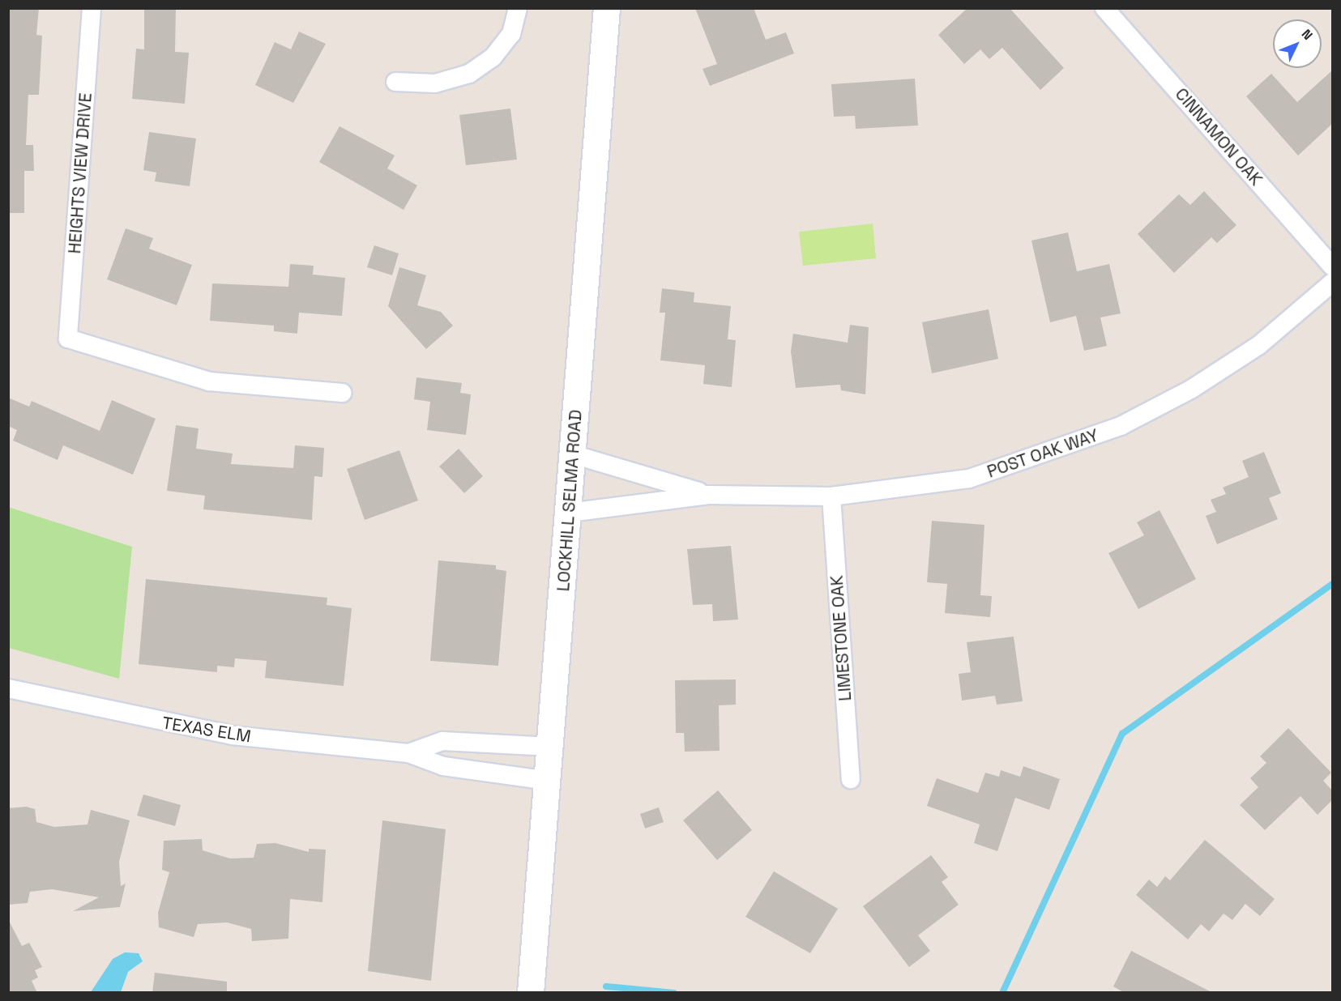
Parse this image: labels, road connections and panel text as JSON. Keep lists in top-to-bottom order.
{
  "streets": {
    "main road": ["LOCKHILL SELMA ROAD"],
    "street": [
      "CINNAMON OAK",
      "HEIGHTS VIEW DRIVE",
      "POST OAK WAY",
      "LIMESTONE OAK",
      "TEXAS ELM"
    ]
  },
  "crossings": [
    ["POST OAK WAY", "LOCKHILL SELMA ROAD"],
    ["POST OAK WAY", "LIMESTONE OAK"],
    ["LOCKHILL SELMA ROAD", "TEXAS ELM"]
  ],
  "north": "top right"
}
